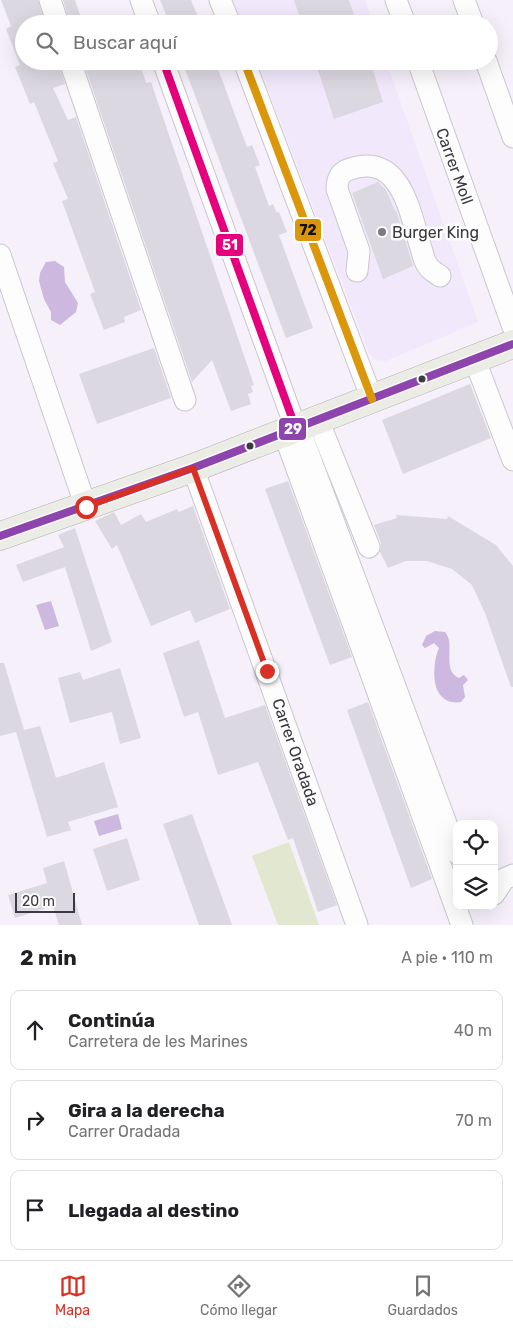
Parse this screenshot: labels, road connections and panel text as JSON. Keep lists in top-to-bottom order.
{
  "streets": {
    "street": ["Carrer Moll", "Carrer Oradada"]
  },
  "places": ["Burger King"],
  "lines": ["transit line 51", "transit line 72", "transit line 29"],
  "scale_bar": "20 m",
  "page": {
    "search": "Buscar aquí",
    "scale": "20 m",
    "heading": ["2 min", "A pie · 110 m"],
    "list": [
      ["Continúa", "Carretera de les Marines", "40 m"],
      ["Gira a la derecha", "Carrer Oradada", "70 m"],
      "Llegada al destino"
    ],
    "nav": ["Mapa", "Cómo llegar", "Guardados"]
  }
}
